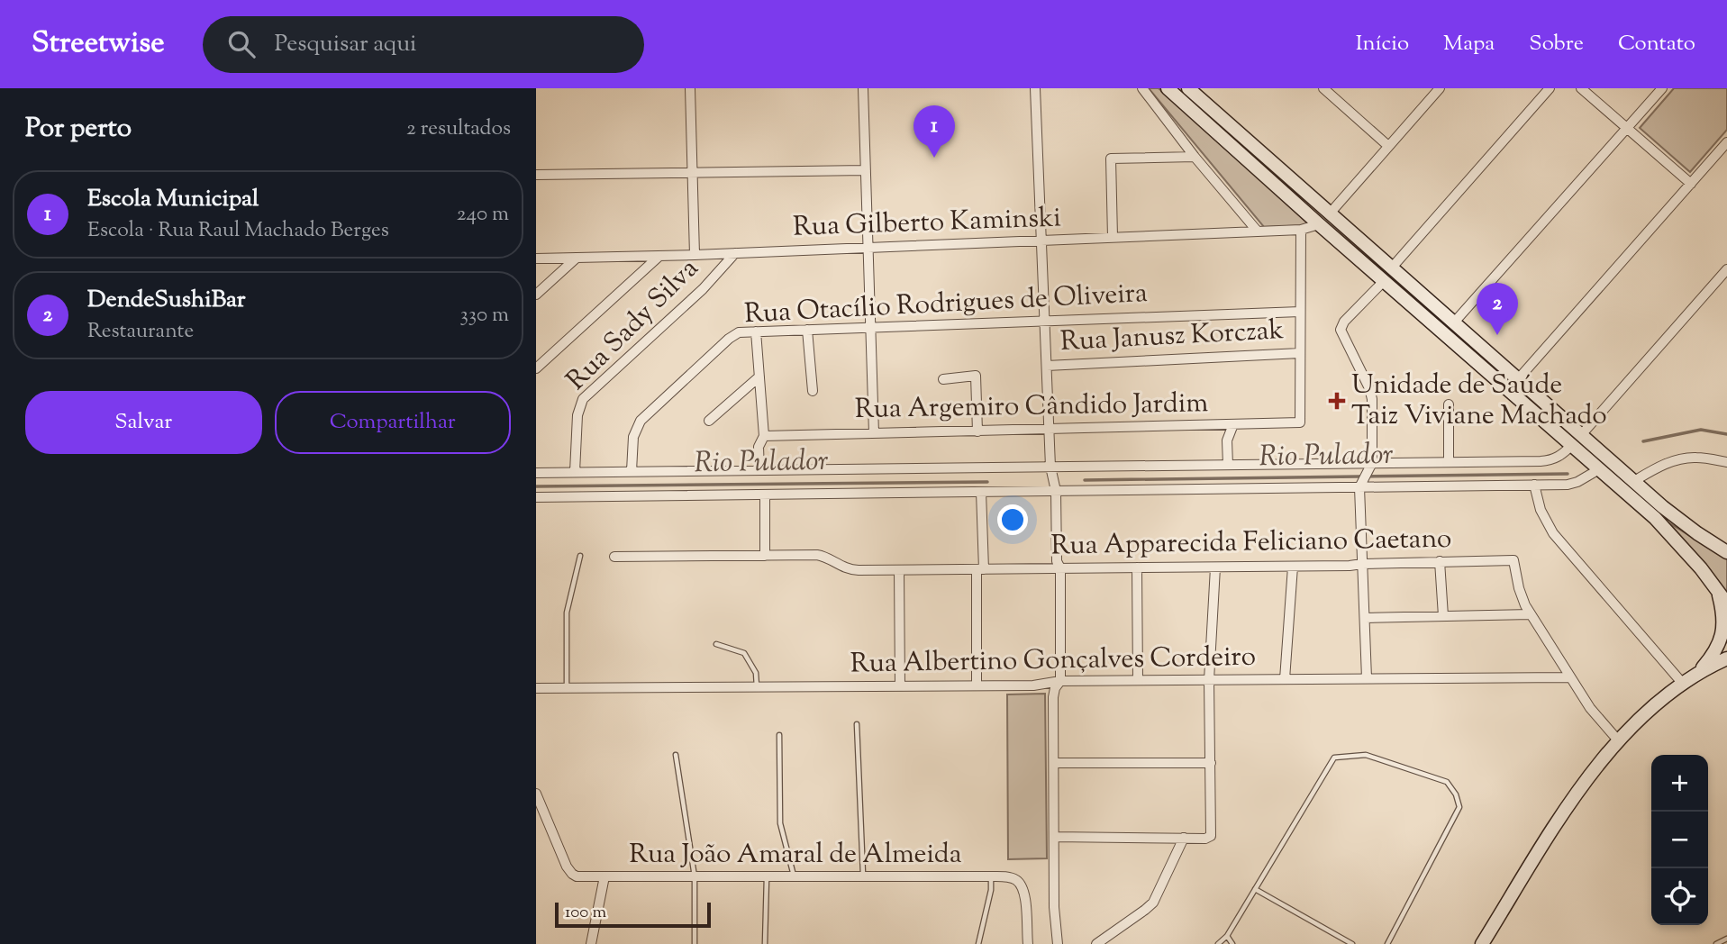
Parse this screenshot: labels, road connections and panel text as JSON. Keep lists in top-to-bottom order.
{
  "streets": {
    "street": [
      "Rua Gilberto Kaminski",
      "Rua Otacílio Rodrigues de Oliveira",
      "Rua Sady Silva",
      "Rua Janusz Korczak",
      "Rua Argemiro Cândido Jardim",
      "Rua Apparecida Feliciano Caetano",
      "Rua Albertino Gonçalves Cordeiro",
      "Rua João Amaral de Almeida"
    ]
  },
  "crossings": [
    ["Rua Gilberto Kaminski", "Rua Sady Silva"],
    ["Rua Janusz Korczak", "Rua Argemiro Cândido Jardim"]
  ],
  "water": ["Rio Pulador"],
  "places": {
    "health": ["Unidade de Saúde Taiz Viviane Machado"]
  },
  "scale_bar": "100 m",
  "page": {
    "header": "Streetwise",
    "search": "Pesquisar aqui",
    "nav": [
      "Início",
      "Mapa",
      "Sobre",
      "Contato"
    ],
    "heading": ["Por perto", "2 resultados"],
    "pins": ["1", "2"],
    "list": [
      {
        "mark": "1",
        "name": "Escola Municipal",
        "note": "Escola · Rua Raul Machado Berges",
        "value": "240 m"
      },
      {
        "mark": "2",
        "name": "DendeSushiBar",
        "note": "Restaurante",
        "value": "330 m"
      }
    ],
    "buttons": ["Salvar", "Compartilhar"],
    "map_buttons": ["+", "−"],
    "scale": "100 m"
  }
}
